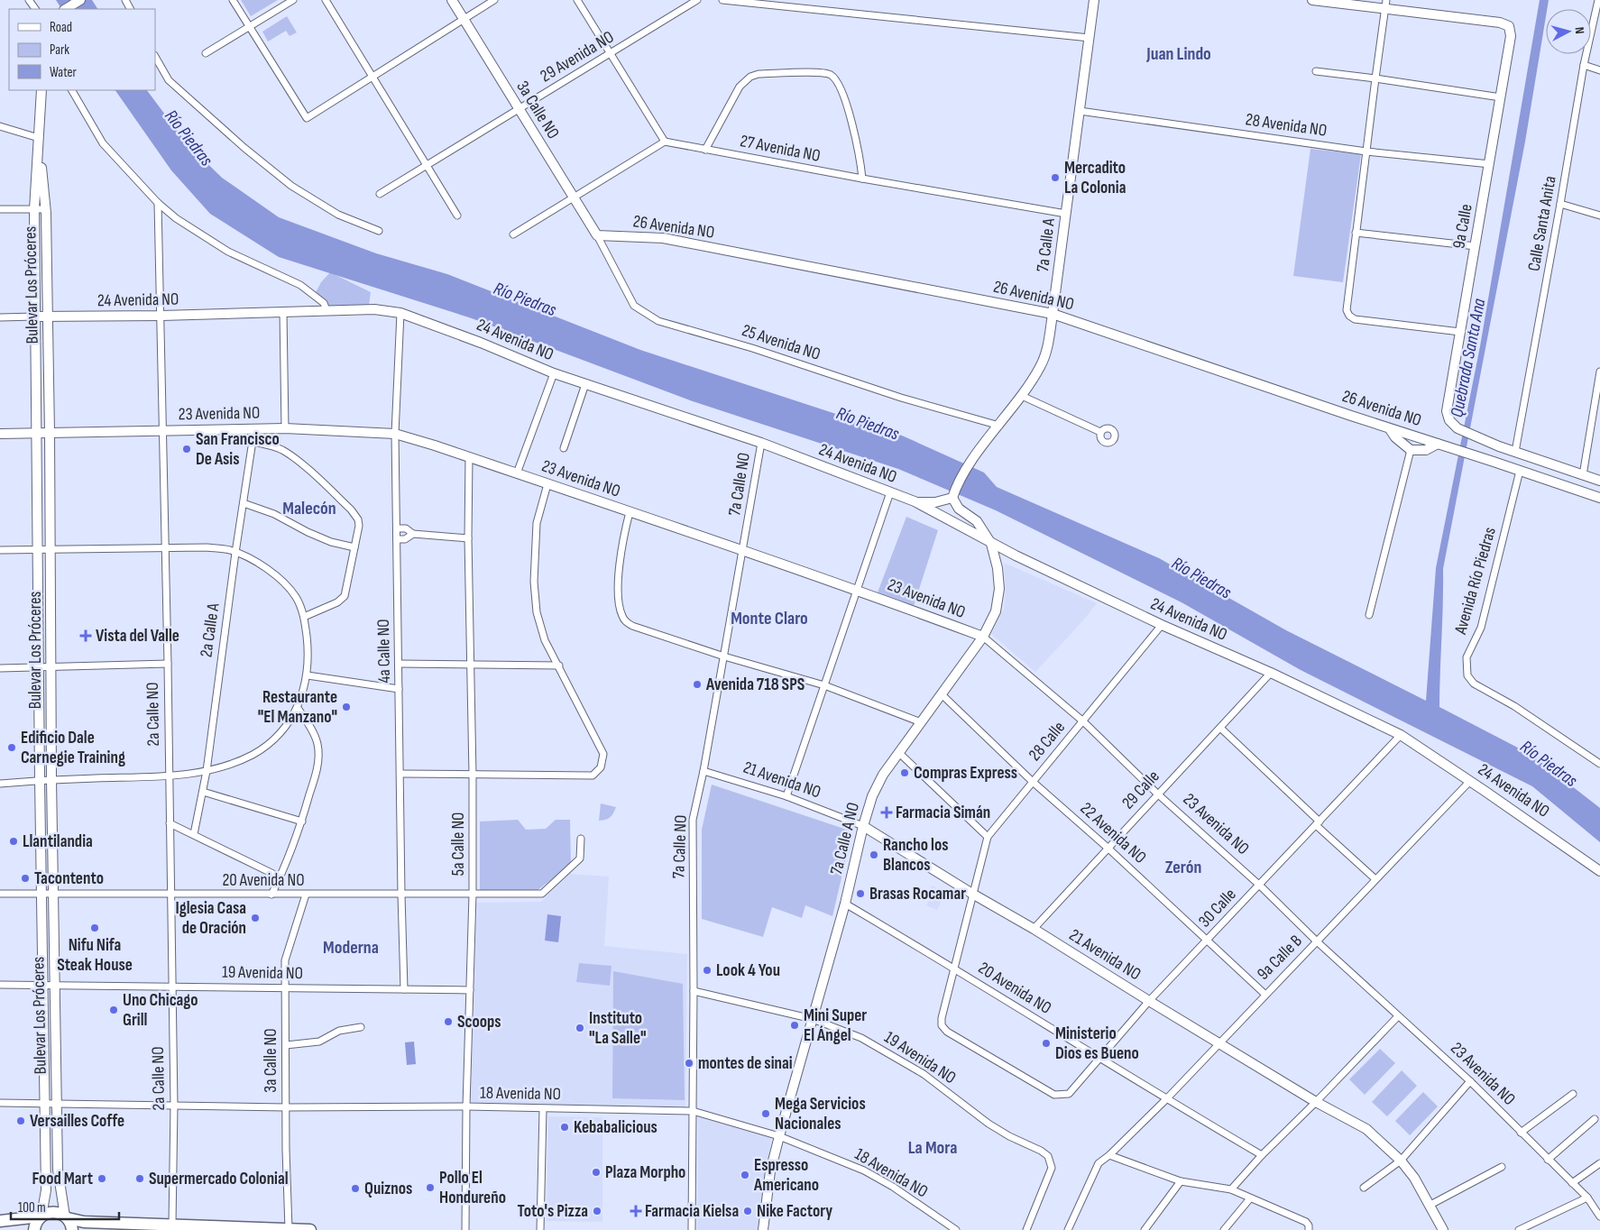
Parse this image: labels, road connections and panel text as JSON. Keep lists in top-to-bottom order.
{
  "streets": {
    "street": [
      "29 Avenida NO",
      "3a Calle NO",
      "28 Avenida NO",
      "27 Avenida NO",
      "Calle Santa Anita",
      "9a Calle",
      "26 Avenida NO",
      "7a Calle A",
      "Bulevar Los Próceres",
      "24 Avenida NO",
      "25 Avenida NO",
      "23 Avenida NO",
      "7a Calle NO",
      "Avenida Río Piedras",
      "2a Calle A",
      "4a Calle NO",
      "2a Calle NO",
      "28 Calle",
      "21 Avenida NO",
      "29 Calle",
      "22 Avenida NO",
      "7a Calle A NO",
      "5a Calle NO",
      "20 Avenida NO",
      "30 Calle",
      "9a Calle B",
      "19 Avenida NO",
      "18 Avenida NO"
    ]
  },
  "crossings": [
    ["29 Avenida NO", "3a Calle NO"],
    ["3a Calle NO", "26 Avenida NO"],
    ["3a Calle NO", "25 Avenida NO"],
    ["3a Calle NO", "20 Avenida NO"],
    ["3a Calle NO", "19 Avenida NO"],
    ["3a Calle NO", "18 Avenida NO"],
    ["28 Avenida NO", "9a Calle"],
    ["28 Avenida NO", "7a Calle A"],
    ["27 Avenida NO", "7a Calle A"],
    ["Calle Santa Anita", "9a Calle"],
    ["26 Avenida NO", "7a Calle A"],
    ["26 Avenida NO", "25 Avenida NO"],
    ["26 Avenida NO", "Avenida Río Piedras"],
    ["7a Calle A", "25 Avenida NO"],
    ["7a Calle A", "7a Calle A NO"],
    ["Bulevar Los Próceres", "24 Avenida NO"],
    ["Bulevar Los Próceres", "23 Avenida NO"],
    ["Bulevar Los Próceres", "20 Avenida NO"],
    ["Bulevar Los Próceres", "19 Avenida NO"],
    ["Bulevar Los Próceres", "18 Avenida NO"],
    ["24 Avenida NO", "7a Calle NO"],
    ["24 Avenida NO", "4a Calle NO"],
    ["24 Avenida NO", "2a Calle NO"],
    ["24 Avenida NO", "28 Calle"],
    ["24 Avenida NO", "29 Calle"],
    ["24 Avenida NO", "7a Calle A NO"],
    ["24 Avenida NO", "30 Calle"],
    ["24 Avenida NO", "9a Calle B"],
    ["23 Avenida NO", "7a Calle NO"],
    ["23 Avenida NO", "2a Calle A"],
    ["23 Avenida NO", "4a Calle NO"],
    ["23 Avenida NO", "2a Calle NO"],
    ["23 Avenida NO", "28 Calle"],
    ["23 Avenida NO", "29 Calle"],
    ["23 Avenida NO", "7a Calle A NO"],
    ["23 Avenida NO", "5a Calle NO"],
    ["23 Avenida NO", "30 Calle"],
    ["23 Avenida NO", "9a Calle B"],
    ["7a Calle NO", "21 Avenida NO"],
    ["7a Calle NO", "19 Avenida NO"],
    ["7a Calle NO", "18 Avenida NO"],
    ["4a Calle NO", "20 Avenida NO"],
    ["4a Calle NO", "19 Avenida NO"],
    ["2a Calle NO", "20 Avenida NO"],
    ["2a Calle NO", "19 Avenida NO"],
    ["2a Calle NO", "18 Avenida NO"],
    ["28 Calle", "21 Avenida NO"],
    ["28 Calle", "22 Avenida NO"],
    ["28 Calle", "20 Avenida NO"],
    ["28 Calle", "30 Calle"],
    ["21 Avenida NO", "29 Calle"],
    ["21 Avenida NO", "7a Calle A NO"],
    ["21 Avenida NO", "30 Calle"],
    ["21 Avenida NO", "9a Calle B"],
    ["29 Calle", "22 Avenida NO"],
    ["22 Avenida NO", "7a Calle A NO"],
    ["22 Avenida NO", "30 Calle"],
    ["22 Avenida NO", "9a Calle B"],
    ["7a Calle A NO", "20 Avenida NO"],
    ["7a Calle A NO", "19 Avenida NO"],
    ["7a Calle A NO", "18 Avenida NO"],
    ["5a Calle NO", "20 Avenida NO"],
    ["5a Calle NO", "19 Avenida NO"],
    ["5a Calle NO", "18 Avenida NO"],
    ["20 Avenida NO", "30 Calle"],
    ["20 Avenida NO", "9a Calle B"]
  ],
  "districts": [
    "Juan Lindo",
    "Malecón",
    "Monte Claro",
    "Zerón",
    "Moderna",
    "La Mora"
  ],
  "water": ["Río Piedras", "Quebrada Santa Ana"],
  "places": {
    "other": [
      "Mercadito La Colonia",
      "San Francisco De Asis",
      "Avenida 718 SPS",
      "Restaurante \"El Manzano\"",
      "Edificio Dale Carnegie Training",
      "Compras Express",
      "Llantilandia",
      "Rancho los Blancos",
      "Tacontento",
      "Brasas Rocamar",
      "Iglesia Casa de Oración",
      "Nifu Nifa Steak House",
      "Look 4 You",
      "Uno Chicago Grill",
      "Scoops",
      "Mini Super El Ángel",
      "Instituto \"La Salle\"",
      "Ministerio Dios es Bueno",
      "montes de sinai",
      "Mega Servicios Nacionales",
      "Versailles Coffe",
      "Kebabalicious",
      "Plaza Morpho",
      "Espresso Americano",
      "Food Mart",
      "Supermercado Colonial",
      "Pollo El Hondureño",
      "Quiznos",
      "Toto's Pizza",
      "Nike Factory"
    ],
    "health": ["Vista del Valle", "Farmacia Simán", "Farmacia Kielsa"]
  },
  "legend": ["Road", "Park", "Water"],
  "scale_bar": "100 m",
  "north": "right"
}
